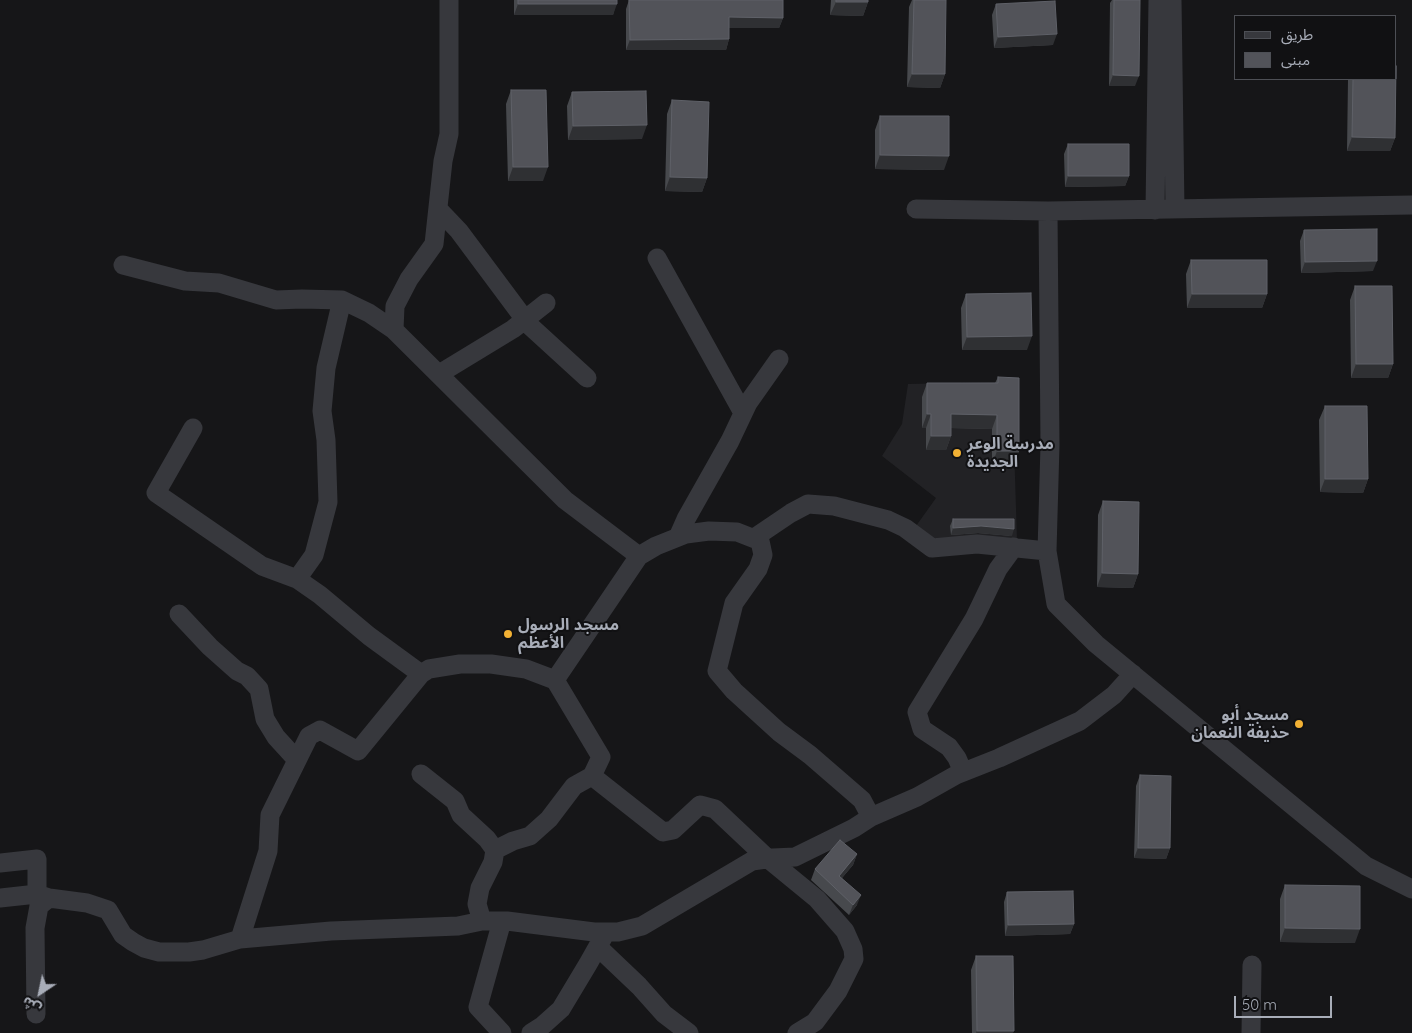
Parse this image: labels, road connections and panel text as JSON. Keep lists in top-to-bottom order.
{
  "places": ["مدرسة الوعر الجديدة", "مسجد الرسول الأعظم", "مسجد أبو حذيفة النعمان"],
  "legend": ["طريق", "مبنى"],
  "scale_bar": "50 m",
  "north": "bottom left"
}
